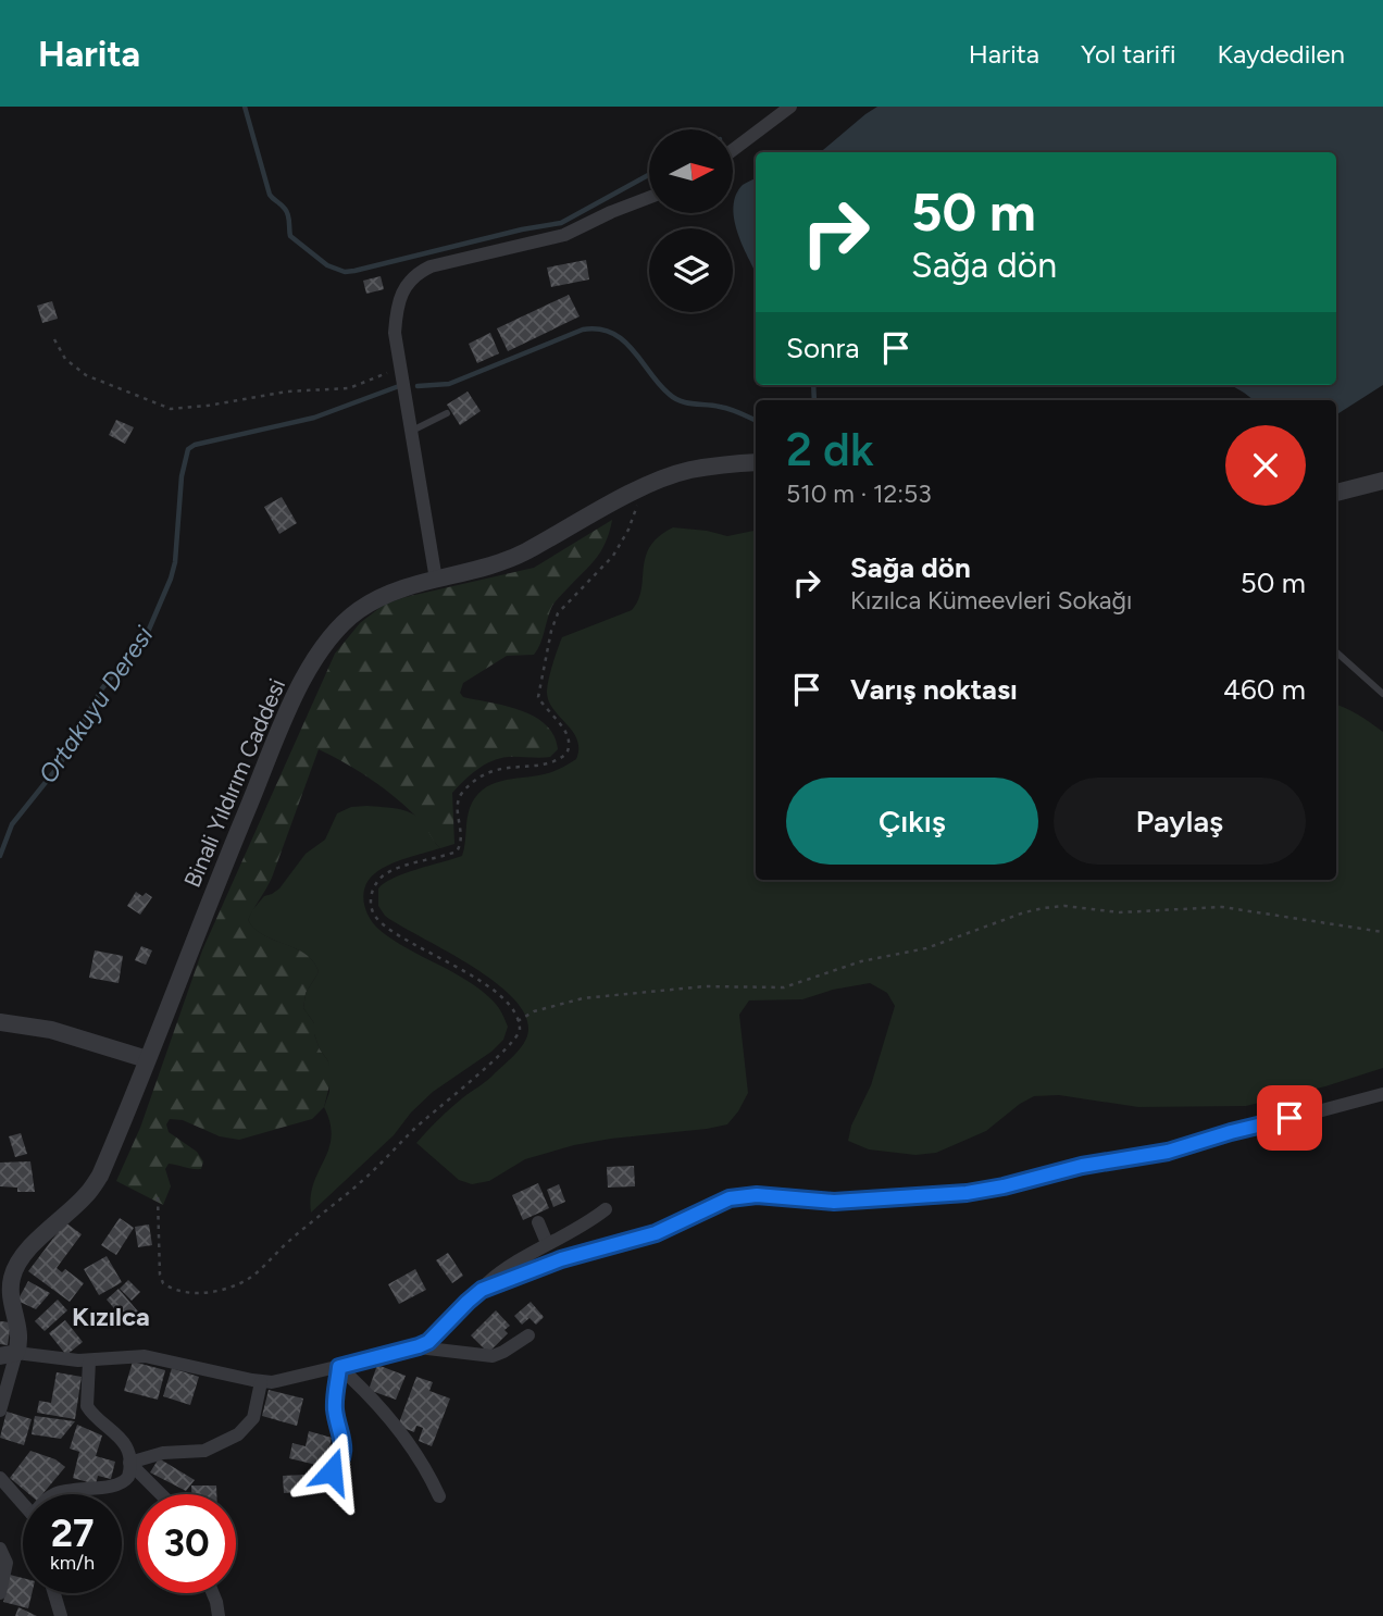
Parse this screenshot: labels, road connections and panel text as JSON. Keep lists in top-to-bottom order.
{
  "streets": {
    "street": ["Binali Yıldırım Caddesi"]
  },
  "districts": ["Kızılca"],
  "water": ["Ortakuyu Deresi"],
  "north": "right",
  "page": {
    "header": "Harita",
    "nav": ["Harita", "Yol tarifi", "Kaydedilen"],
    "turn": ["50 m", "Sağa dön"],
    "then": "Sonra",
    "heading": ["2 dk", "510 m · 12:53"],
    "list": [
      {
        "name": "Sağa dön",
        "note": "Kızılca Kümeevleri Sokağı",
        "value": "50 m"
      },
      {
        "name": "Varış noktası",
        "value": "460 m"
      }
    ],
    "buttons": ["Çıkış", "Paylaş"],
    "speed": "27 km/h",
    "limit": "30"
  }
}
